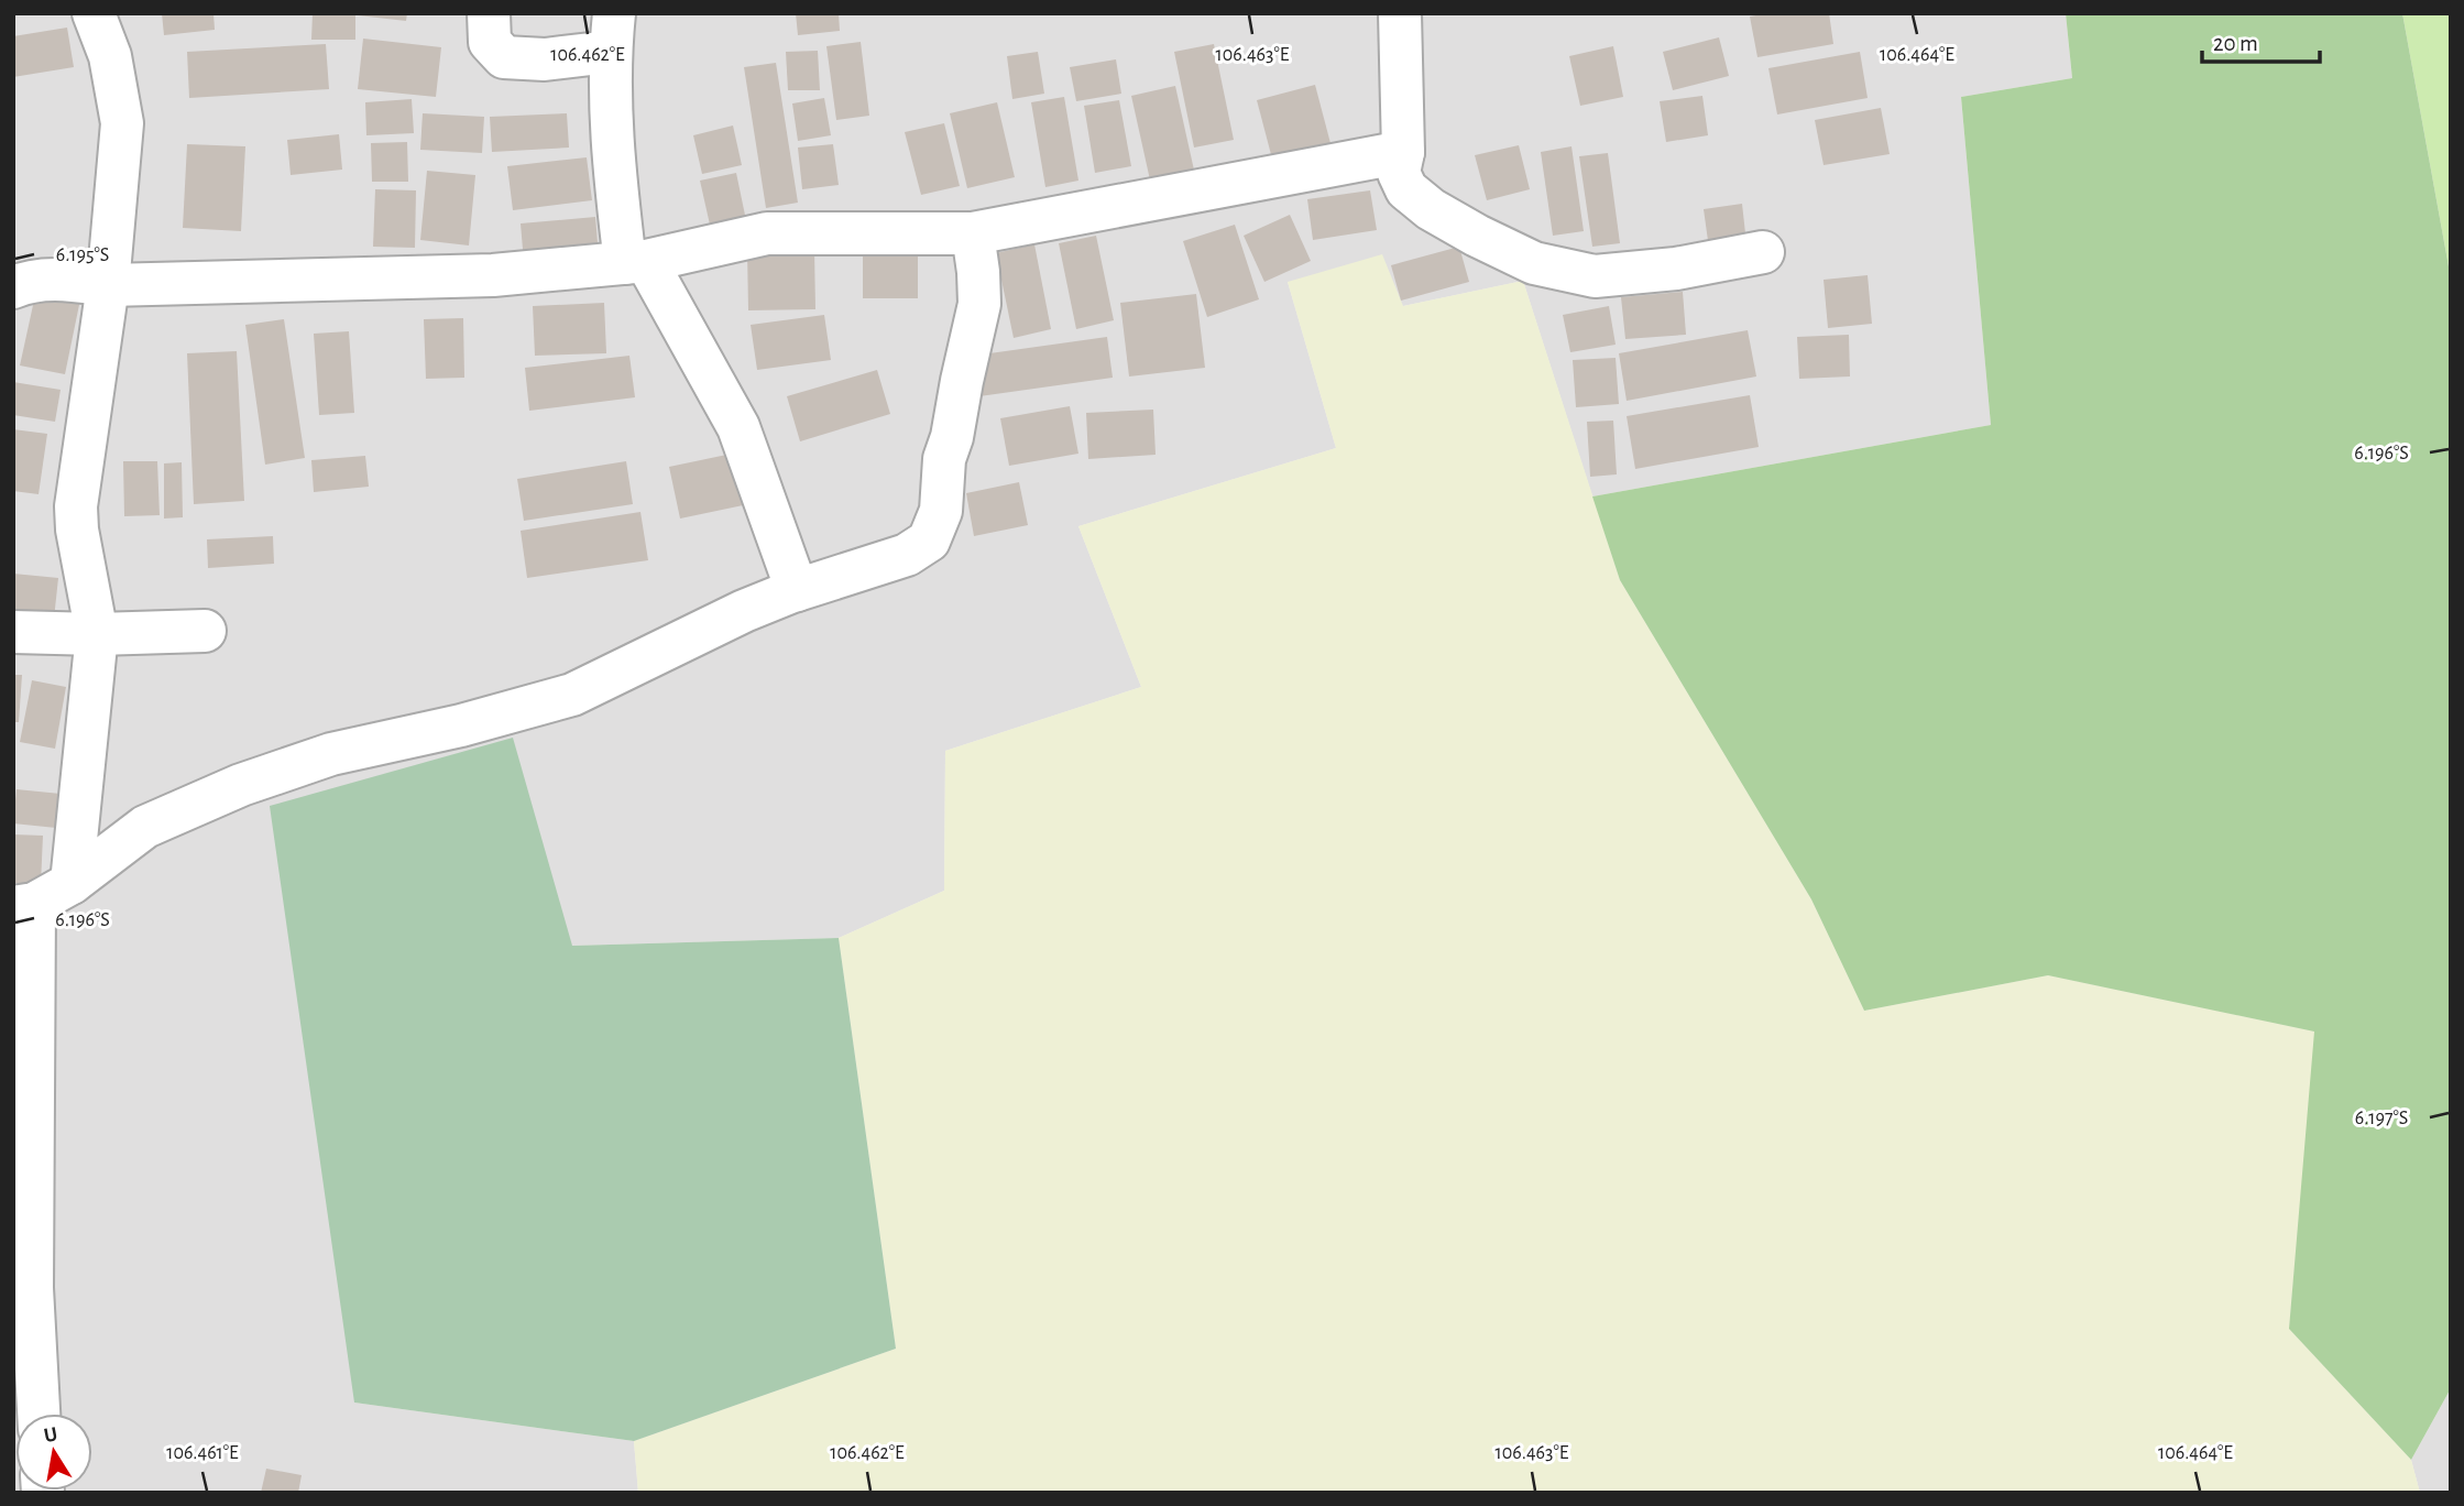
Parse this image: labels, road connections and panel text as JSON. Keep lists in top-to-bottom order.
{
  "scale_bar": "20 m",
  "north": "top",
  "coordinates": [
    "106.462°E",
    "106.463°E",
    "106.464°E",
    "6.195°S",
    "6.196°S",
    "6.197°S",
    "106.461°E"
  ]
}
